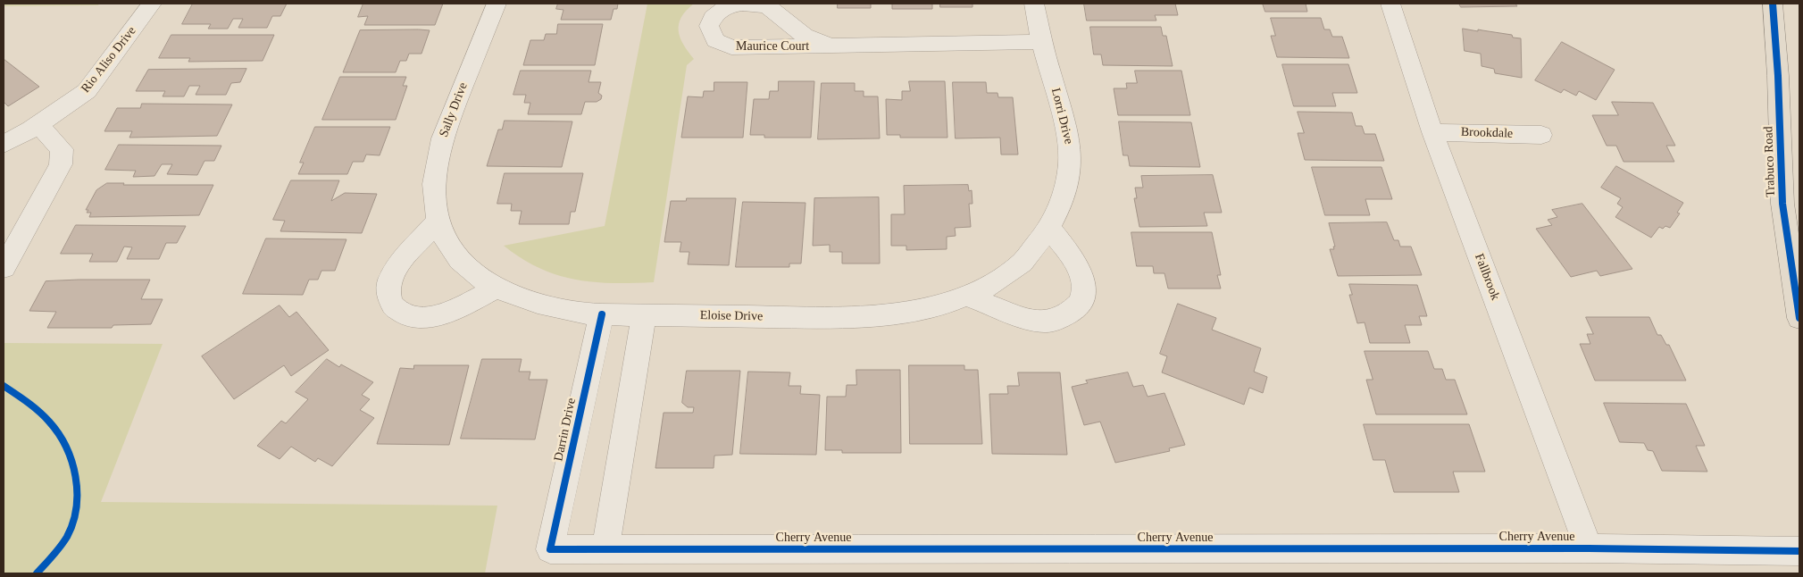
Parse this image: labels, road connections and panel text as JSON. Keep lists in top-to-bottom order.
{
  "streets": {
    "main road": ["Trabuco Road"],
    "street": [
      "Maurice Court",
      "Rio Aliso Drive",
      "Sally Drive",
      "Lorri Drive",
      "Brookdale",
      "Fallbrook",
      "Eloise Drive",
      "Darrin Drive",
      "Cherry Avenue"
    ]
  },
  "crossings": [
    ["Maurice Court", "Lorri Drive"],
    ["Sally Drive", "Eloise Drive"],
    ["Lorri Drive", "Eloise Drive"],
    ["Brookdale", "Fallbrook"],
    ["Fallbrook", "Cherry Avenue"],
    ["Eloise Drive", "Darrin Drive"],
    ["Darrin Drive", "Cherry Avenue"]
  ]
}
